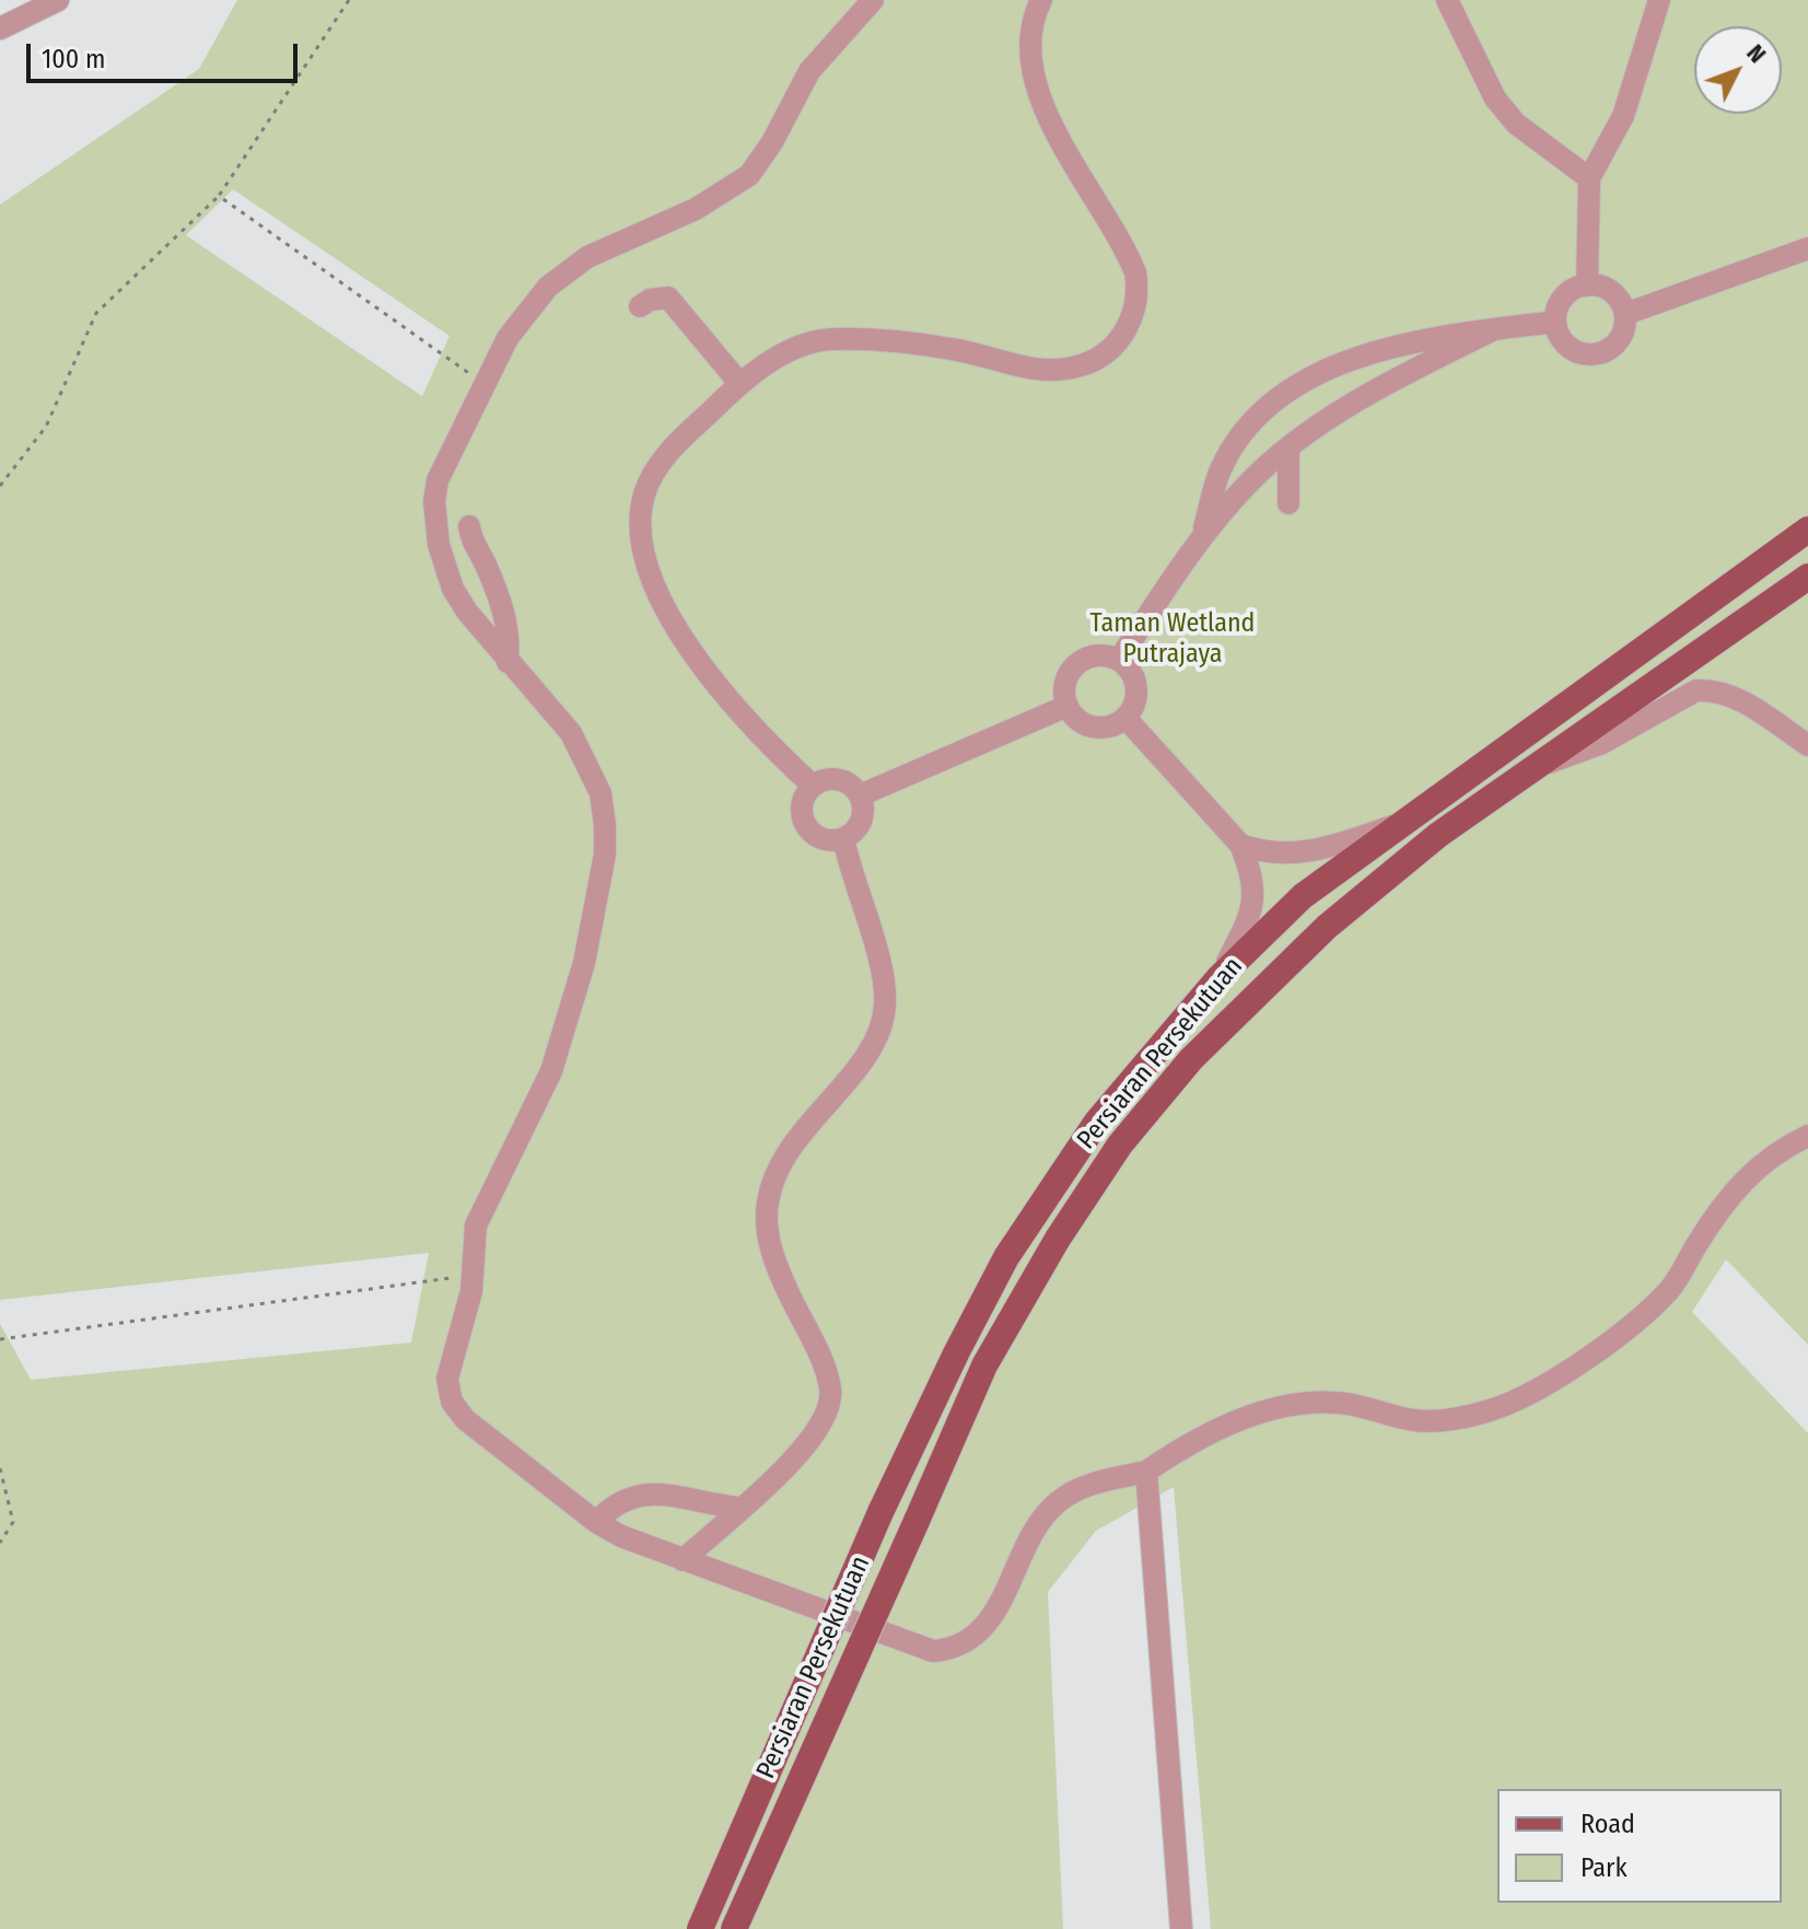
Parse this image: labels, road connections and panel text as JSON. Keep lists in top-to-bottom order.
{
  "streets": {
    "main road": ["Persiaran Persekutuan"]
  },
  "parks": ["Taman Wetland Putrajaya"],
  "legend": ["Road", "Park"],
  "scale_bar": "100 m",
  "north": "top right"
}
